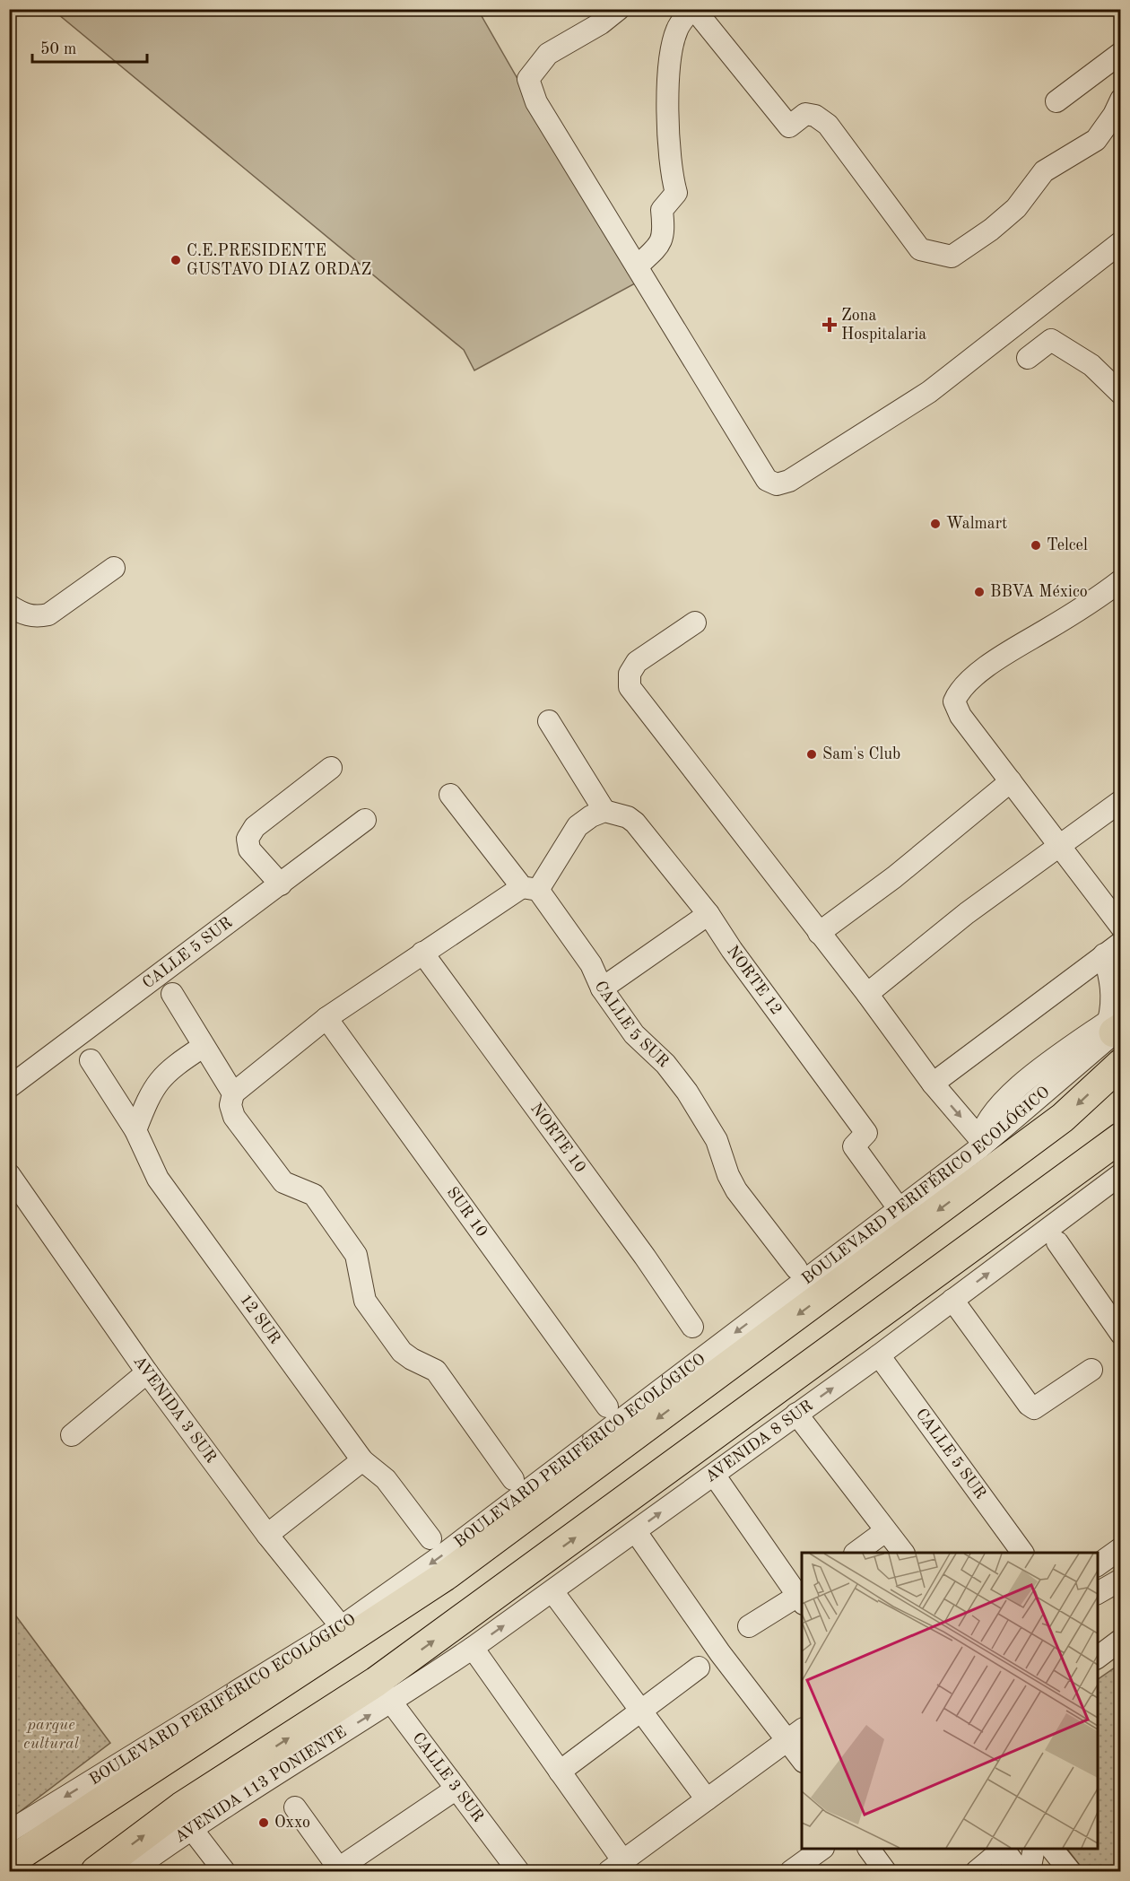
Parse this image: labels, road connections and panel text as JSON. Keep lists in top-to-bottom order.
{
  "streets": {
    "highway": ["BOULEVARD PERIFÉRICO ECOLÓGICO"],
    "street": [
      "CALLE 5 SUR",
      "NORTE 12",
      "NORTE 10",
      "SUR 10",
      "12 SUR",
      "AVENIDA 3 SUR",
      "AVENIDA 8 SUR",
      "CALLE 3 SUR",
      "AVENIDA 113 PONIENTE"
    ]
  },
  "crossings": [
    ["CALLE 5 SUR", "AVENIDA 8 SUR"],
    ["NORTE 12", "BOULEVARD PERIFÉRICO ECOLÓGICO"],
    ["BOULEVARD PERIFÉRICO ECOLÓGICO", "AVENIDA 3 SUR"],
    ["AVENIDA 8 SUR", "CALLE 3 SUR"],
    ["AVENIDA 8 SUR", "AVENIDA 113 PONIENTE"],
    ["CALLE 3 SUR", "AVENIDA 113 PONIENTE"]
  ],
  "parks": ["parque cultural"],
  "places": {
    "other": [
      "C.E.PRESIDENTE GUSTAVO DIAZ ORDAZ",
      "Walmart",
      "Telcel",
      "BBVA México",
      "Sam's Club",
      "Oxxo"
    ],
    "health": ["Zona Hospitalaria"]
  },
  "scale_bar": "50 m"
}
